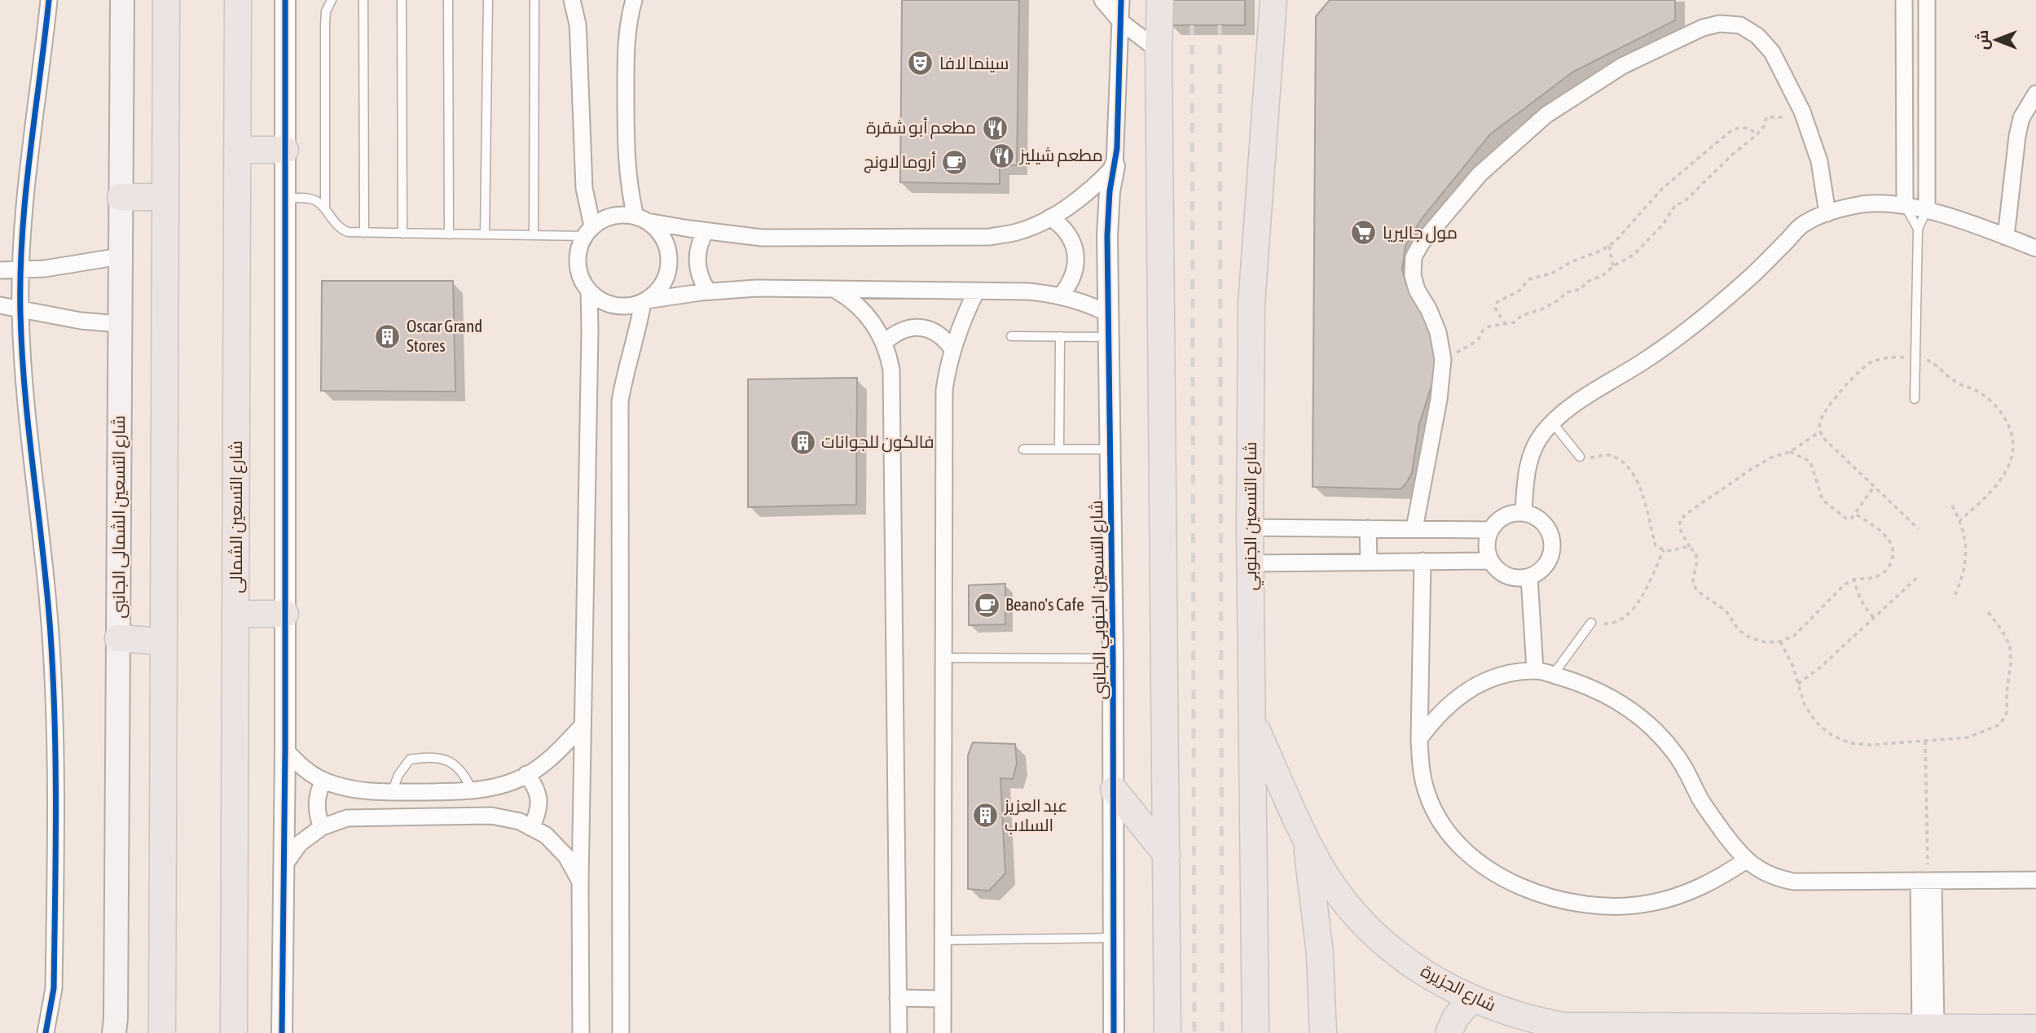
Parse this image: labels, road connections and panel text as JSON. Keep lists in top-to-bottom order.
{
  "streets": {
    "main road": [
      "شارع التسعين الجنوبي",
      "شارع التسعين الشمالى الجانبى",
      "شارع التسعين الشمالى",
      "شارع الجزيرة"
    ],
    "street": ["شارع التسعين الجنوبي الجانبى"]
  },
  "crossings": [
    ["شارع التسعين الجنوبي", "شارع الجزيرة"]
  ],
  "places": {
    "theatre": ["سينما لافا"],
    "restaurant": ["مطعم أبو شقرة", "مطعم شيليز"],
    "cafe": ["أروما لاونج", "Beano's Cafe"],
    "supermarket": ["مول جاليريا"],
    "building": ["Oscar Grand Stores", "فالكون للجوانات", "عبد العزيز السلاب"]
  },
  "north": "left"
}
